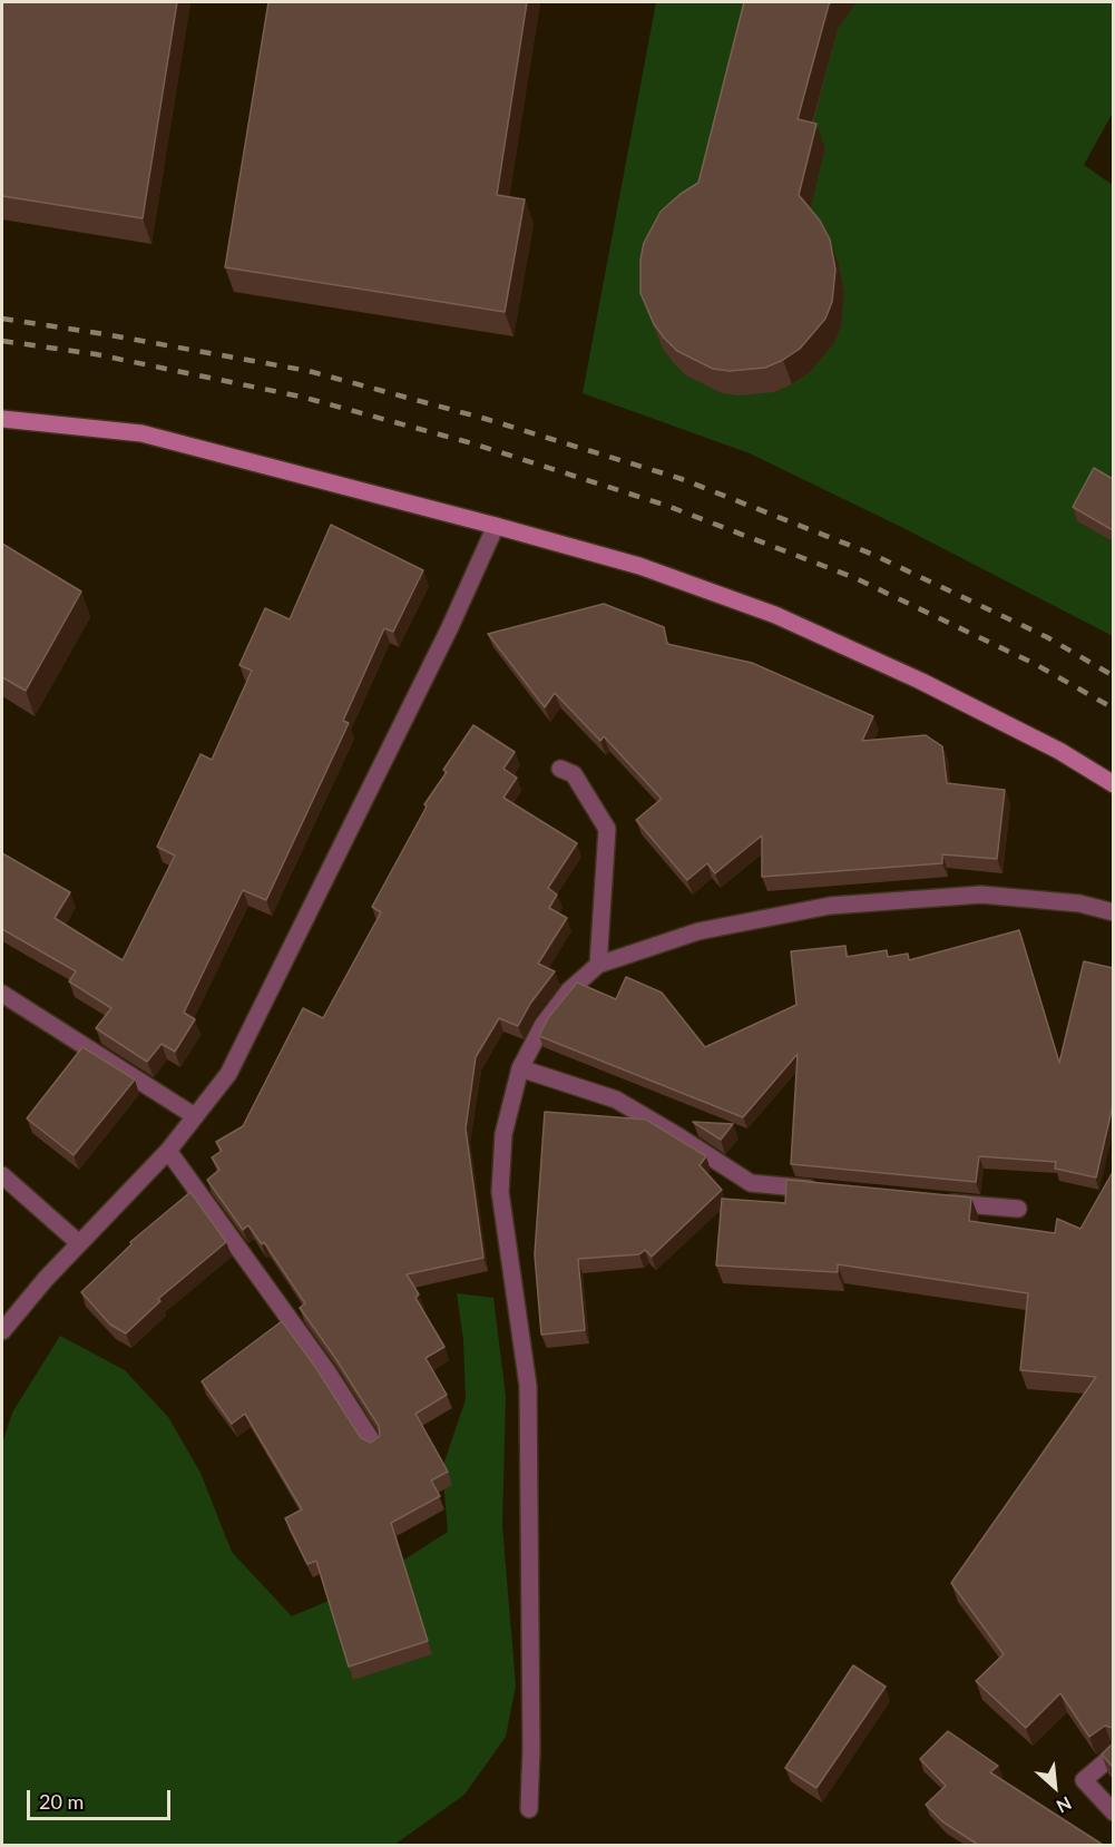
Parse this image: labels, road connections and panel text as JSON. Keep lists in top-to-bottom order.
{
  "scale_bar": "20 m",
  "north": "bottom right"
}
